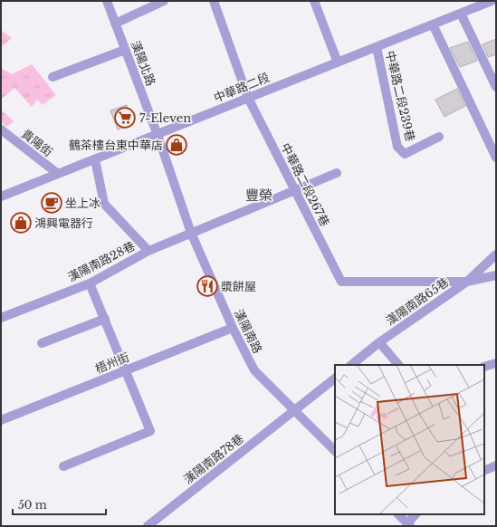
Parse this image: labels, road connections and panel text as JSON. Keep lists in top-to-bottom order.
{
  "streets": {
    "street": [
      "漢陽北路",
      "中華路二段",
      "中華路二段239巷",
      "貴陽街",
      "中華路二段267巷",
      "漢陽南路28巷",
      "漢陽南路65巷",
      "漢陽南路",
      "梧州街",
      "漢陽南路78巷"
    ]
  },
  "crossings": [
    ["漢陽北路", "中華路二段"],
    ["漢陽北路", "漢陽南路"],
    ["中華路二段", "中華路二段239巷"],
    ["中華路二段", "貴陽街"],
    ["中華路二段", "中華路二段267巷"],
    ["中華路二段", "漢陽南路"],
    ["中華路二段267巷", "漢陽南路28巷"],
    ["中華路二段267巷", "漢陽南路65巷"],
    ["漢陽南路28巷", "漢陽南路"],
    ["漢陽南路", "梧州街"],
    ["漢陽南路", "漢陽南路78巷"]
  ],
  "districts": ["豐榮"],
  "places": {
    "supermarket": ["7-Eleven"],
    "shop": ["鶴茶樓台東中華店", "鴻興電器行"],
    "cafe": ["坐上冰"],
    "restaurant": ["漿餅屋"]
  },
  "scale_bar": "50 m"
}
